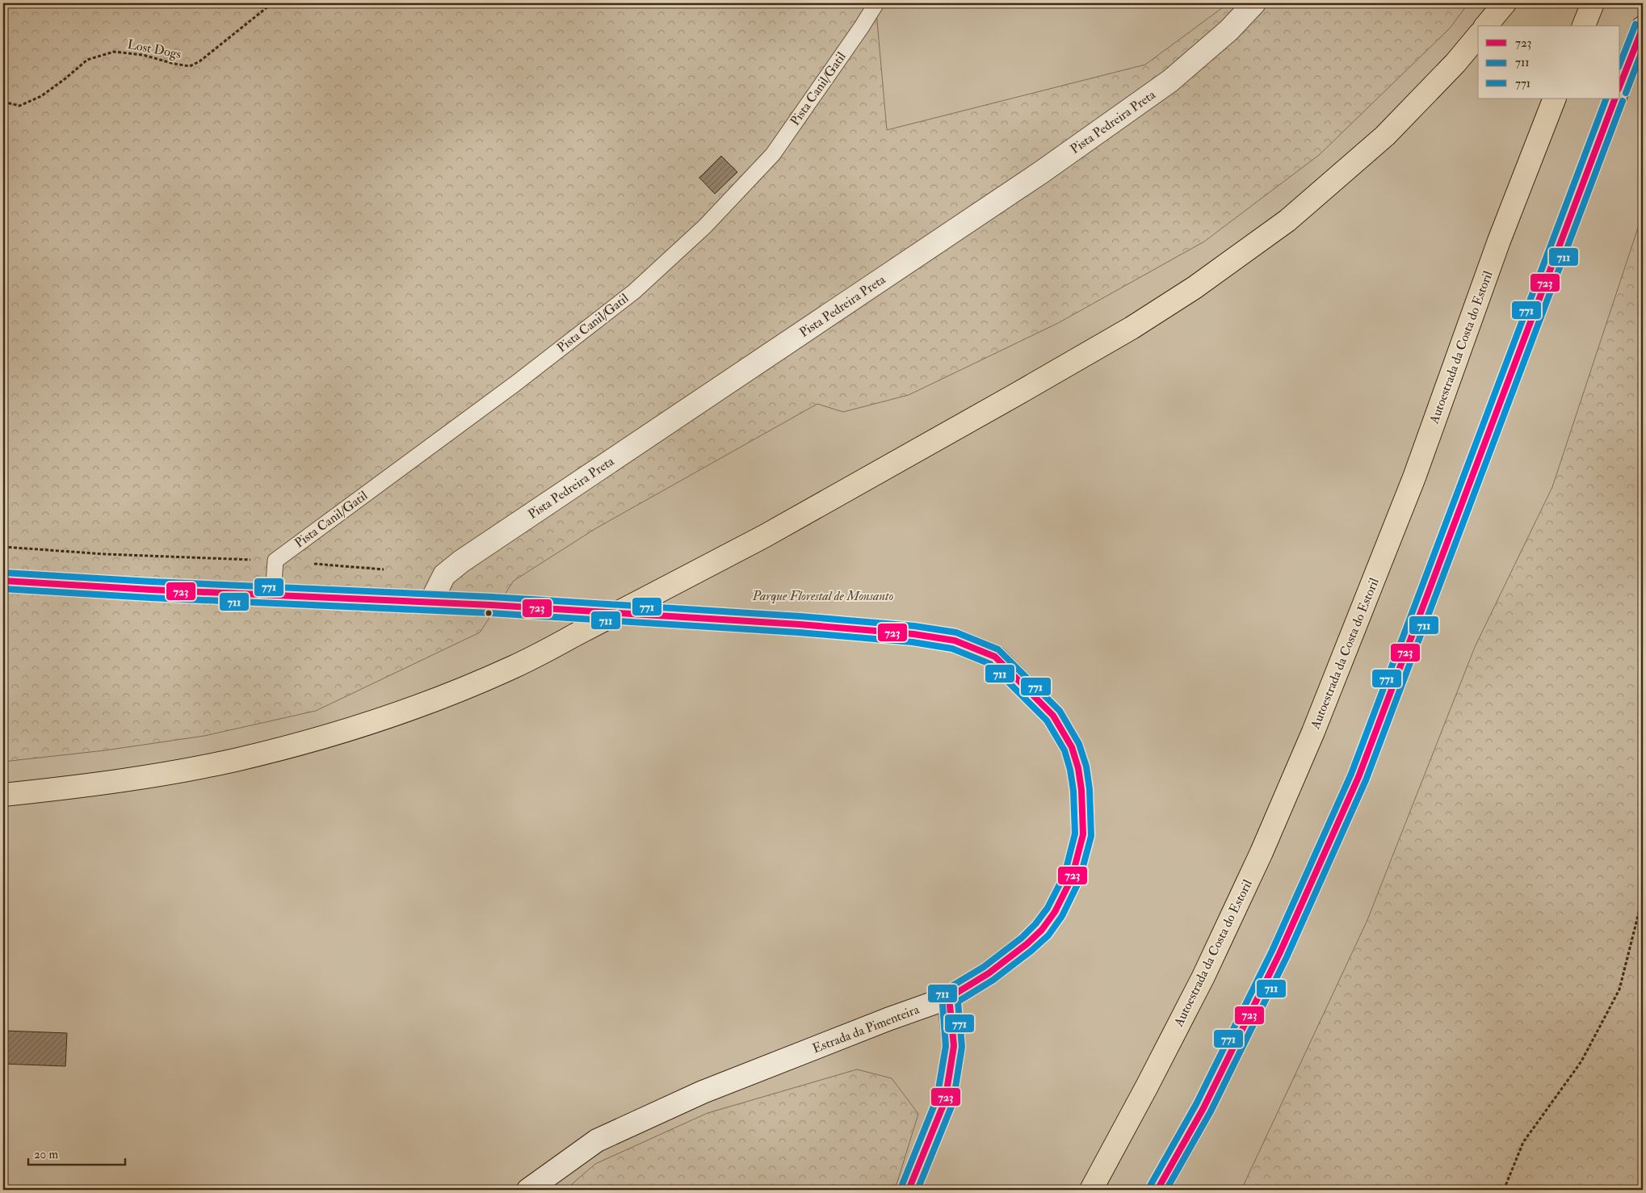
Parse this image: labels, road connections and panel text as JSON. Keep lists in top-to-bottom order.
{
  "streets": {
    "highway": ["Autoestrada da Costa do Estoril"],
    "main road": ["Pista Pedreira Preta", "Estrada da Pimenteira"],
    "lane": ["Pista Canil/Gatil"],
    "path": ["Lost Dogs"]
  },
  "crossings": [
    ["Pista Pedreira Preta", "Estrada da Pimenteira"]
  ],
  "parks": ["Parque Florestal de Monsanto"],
  "lines": ["transit line 771", "transit line 723", "transit line 711"],
  "legend": ["723", "711", "771"],
  "scale_bar": "20 m"
}
